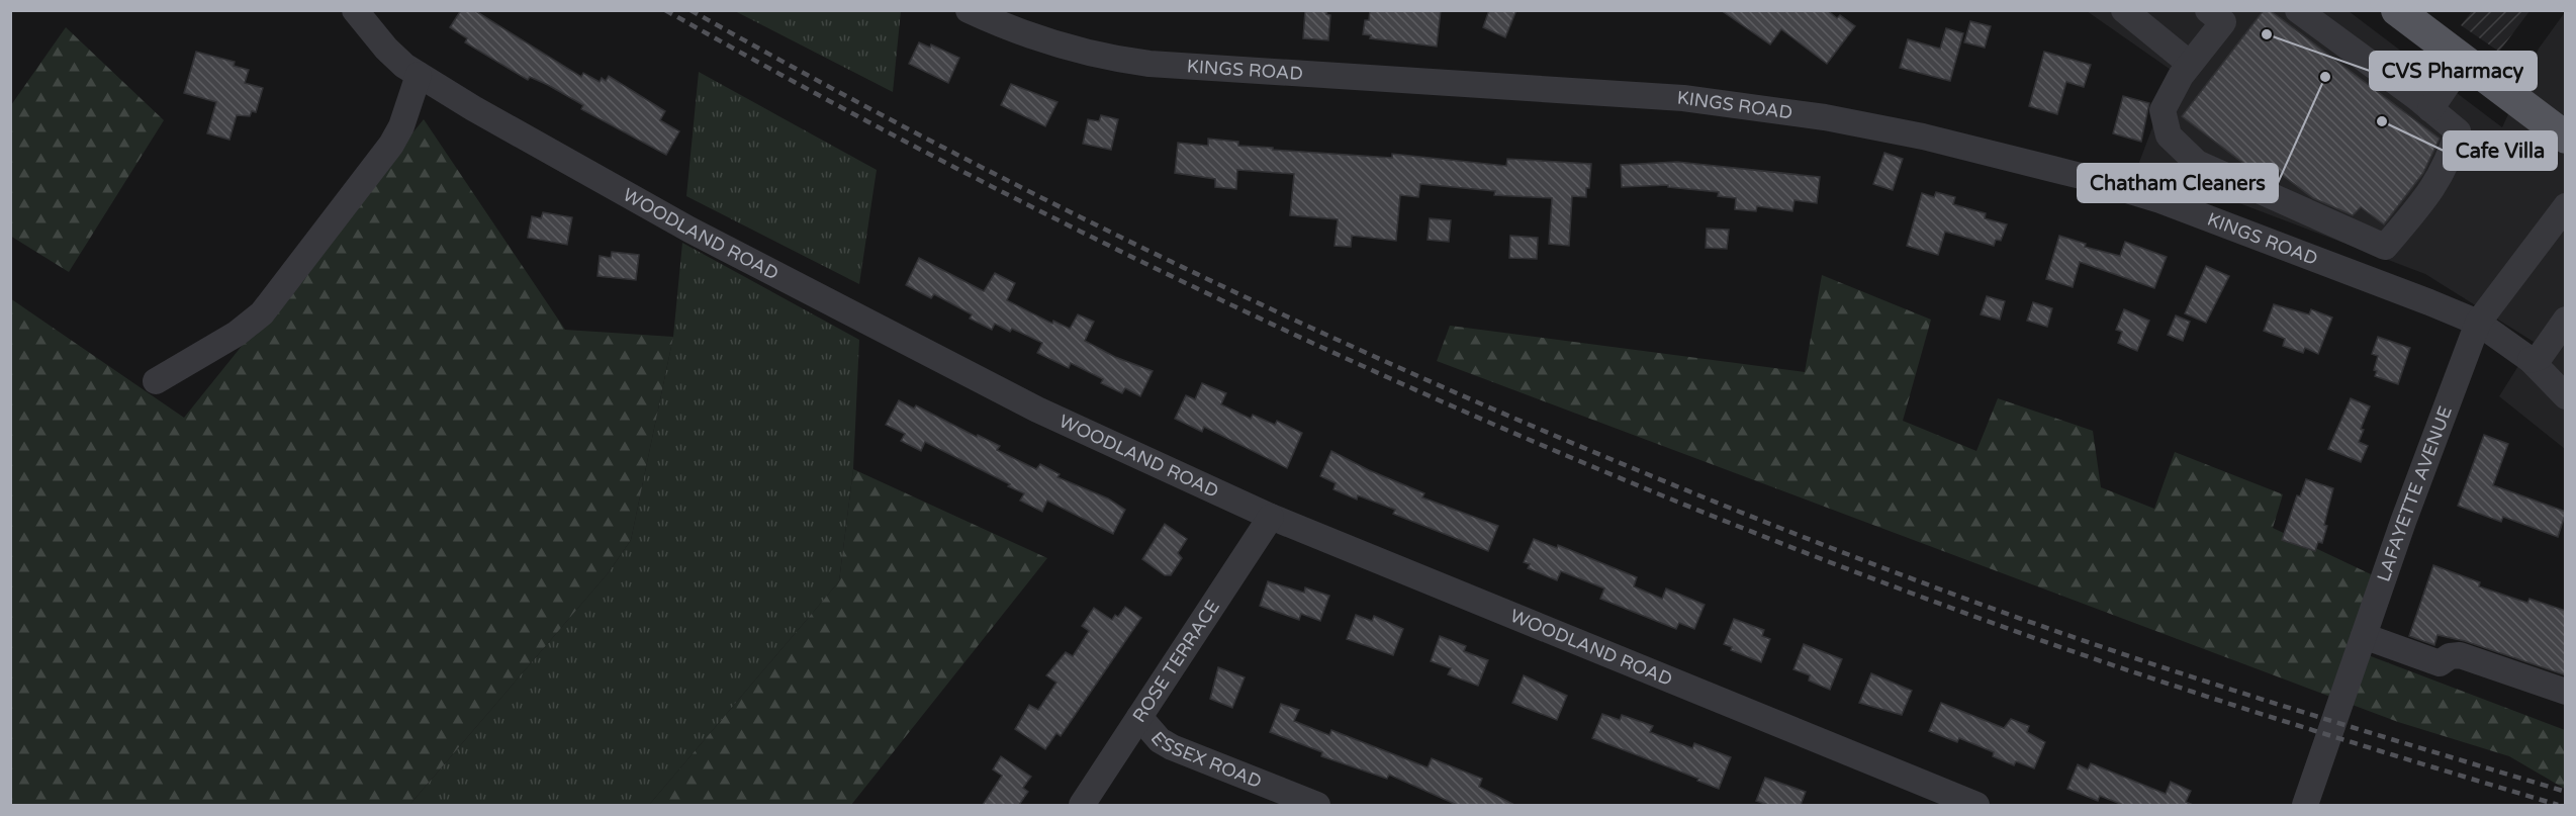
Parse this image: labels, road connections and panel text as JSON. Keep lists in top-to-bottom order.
{
  "streets": {
    "street": [
      "KINGS ROAD",
      "WOODLAND ROAD",
      "LAFAYETTE AVENUE",
      "ROSE TERRACE",
      "ESSEX ROAD"
    ]
  },
  "crossings": [
    ["KINGS ROAD", "LAFAYETTE AVENUE"],
    ["WOODLAND ROAD", "ROSE TERRACE"],
    ["ROSE TERRACE", "ESSEX ROAD"]
  ],
  "places": ["CVS Pharmacy", "Chatham Cleaners", "Cafe Villa"]
}
